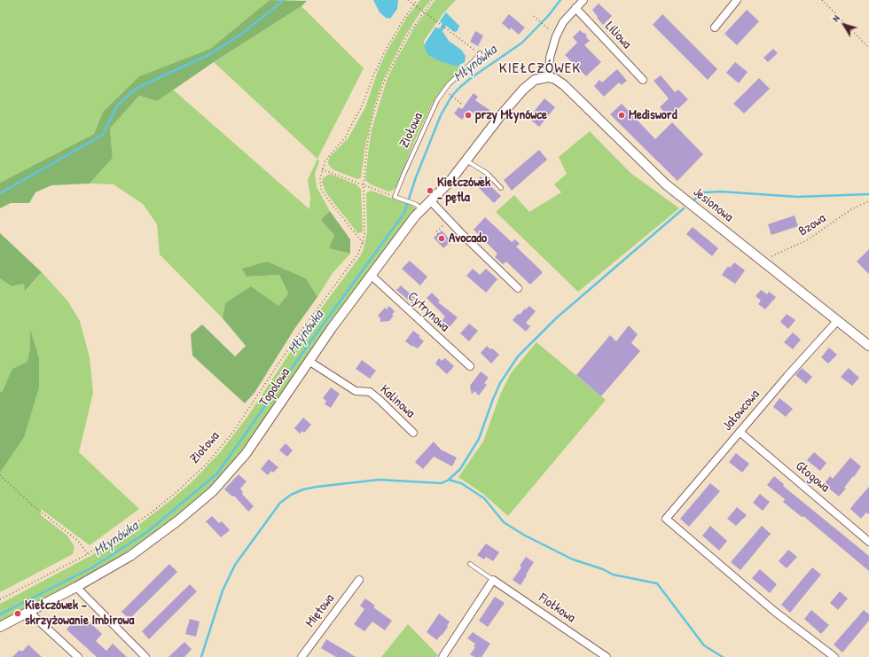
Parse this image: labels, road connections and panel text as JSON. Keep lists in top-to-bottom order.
{
  "streets": {
    "street": [
      "Liliowa",
      "Jesionowa",
      "Cytrynowa",
      "Topolowa",
      "Kalinowa",
      "Jałowcowa",
      "Głogowa",
      "Fiołkowa",
      "Miętowa"
    ],
    "lane": ["Ziołowa"],
    "path": ["Bzowa"]
  },
  "crossings": [
    ["Jesionowa", "Bzowa"],
    ["Jesionowa", "Topolowa"],
    ["Jesionowa", "Jałowcowa"],
    ["Cytrynowa", "Topolowa"],
    ["Topolowa", "Kalinowa"],
    ["Jałowcowa", "Głogowa"]
  ],
  "districts": ["KIEŁCZÓWEK"],
  "water": ["Młynówka"],
  "places": [
    "przy Młynówce",
    "Medisword",
    "Kiełczówek - pętla",
    "Avocado",
    "Kiełczówek – skrzyżowanie Imbirowa"
  ],
  "north": "top left"
}
